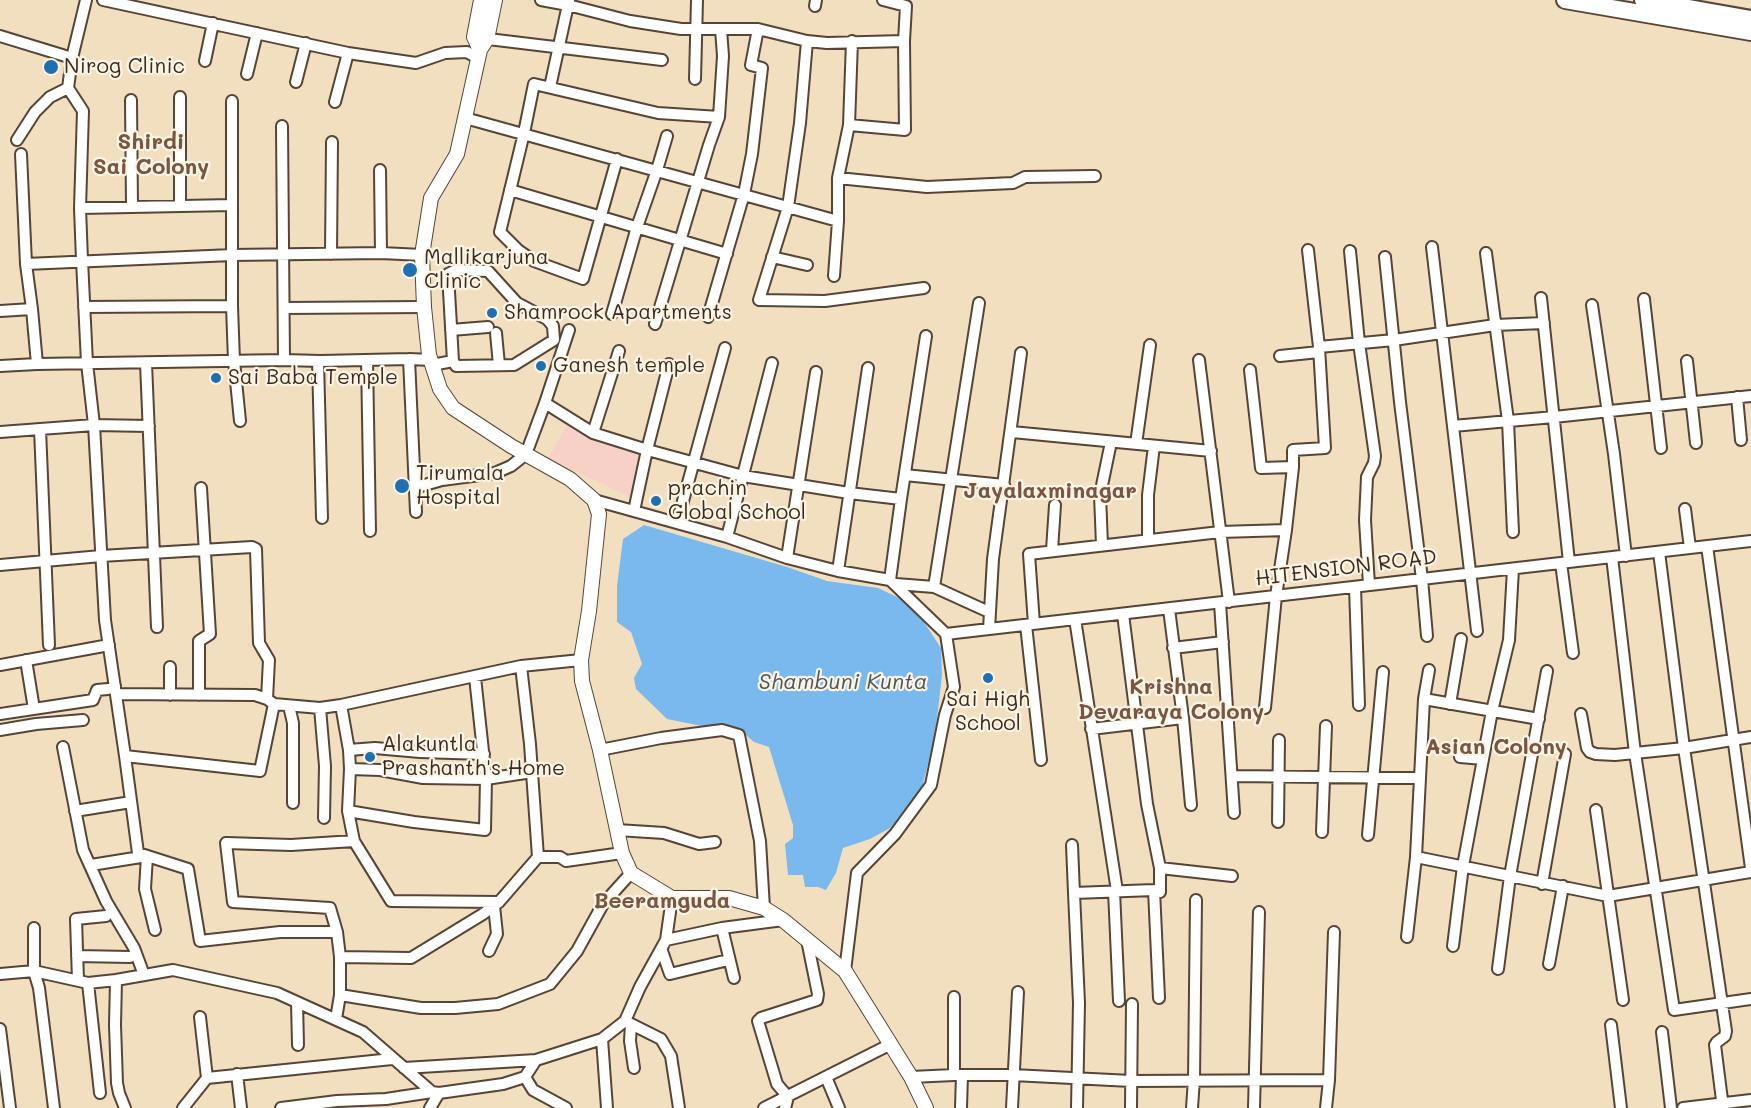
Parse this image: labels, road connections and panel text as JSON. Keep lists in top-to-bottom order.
{
  "streets": {
    "street": ["HITENSION ROAD"]
  },
  "districts": [
    "Shirdi Sai Colony",
    "Jayalaxminagar",
    "Krishna Devaraya Colony",
    "Asian Colony",
    "Beeramguda"
  ],
  "water": ["Shambuni Kunta"],
  "places": [
    "Nirog Clinic",
    "Mallikarjuna Clinic",
    "Shamrock Apartments",
    "Ganesh temple",
    "Sai Baba Temple",
    "Tirumala Hospital",
    "prachin Global School",
    "Sai High School",
    "Alakuntla Prashanth's Home"
  ]
}
